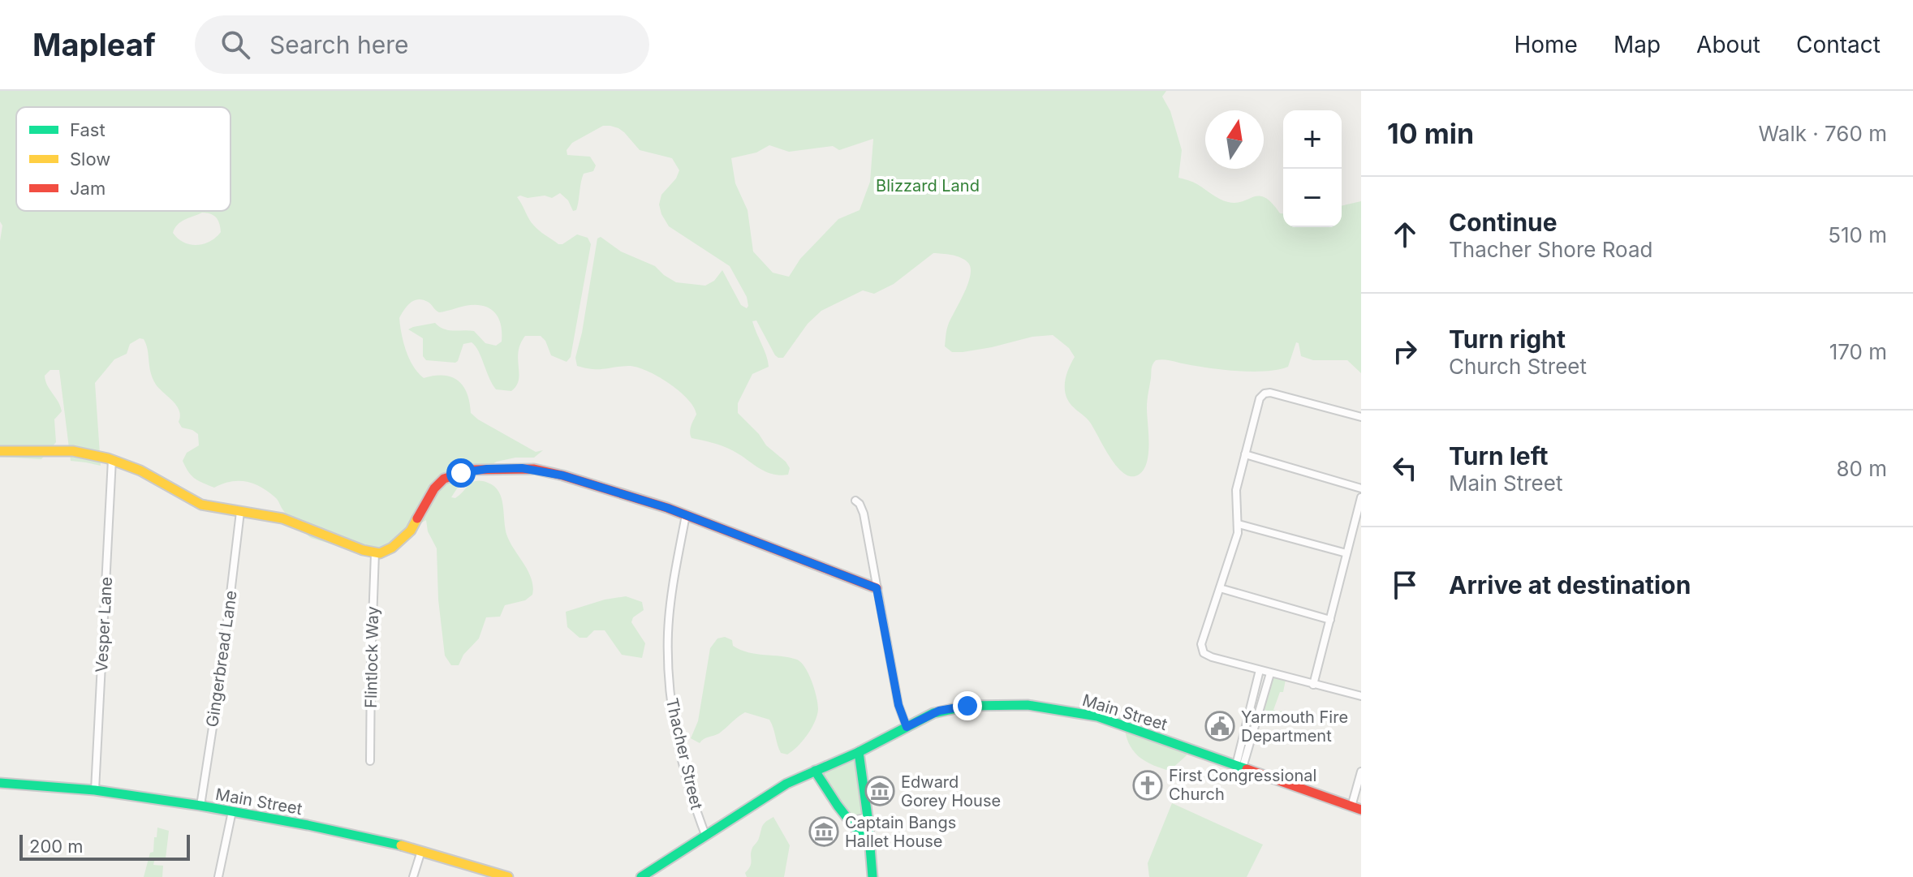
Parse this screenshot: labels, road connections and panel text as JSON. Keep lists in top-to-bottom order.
{
  "streets": {
    "main road": ["Main Street"],
    "street": [
      "Vesper Lane",
      "Flintlock Way",
      "Gingerbread Lane",
      "Thacher Street"
    ]
  },
  "crossings": [
    ["Vesper Lane", "Main Street"],
    ["Gingerbread Lane", "Main Street"],
    ["Main Street", "Thacher Street"]
  ],
  "parks": ["Blizzard Land"],
  "places": {
    "public building": ["Yarmouth Fire Department"],
    "church": ["First Congressional Church"],
    "museum": ["Edward Gorey House", "Captain Bangs Hallet House"]
  },
  "legend": ["Fast", "Slow", "Jam"],
  "scale_bar": "200 m",
  "north": "top",
  "page": {
    "header": "Mapleaf",
    "search": "Search here",
    "nav": [
      "Home",
      "Map",
      "About",
      "Contact"
    ],
    "heading": ["10 min", "Walk · 760 m"],
    "map_buttons": ["+", "−"],
    "list": [
      ["Continue", "Thacher Shore Road", "510 m"],
      ["Turn right", "Church Street", "170 m"],
      ["Turn left", "Main Street", "80 m"],
      "Arrive at destination"
    ],
    "scale": "200 m"
  }
}
